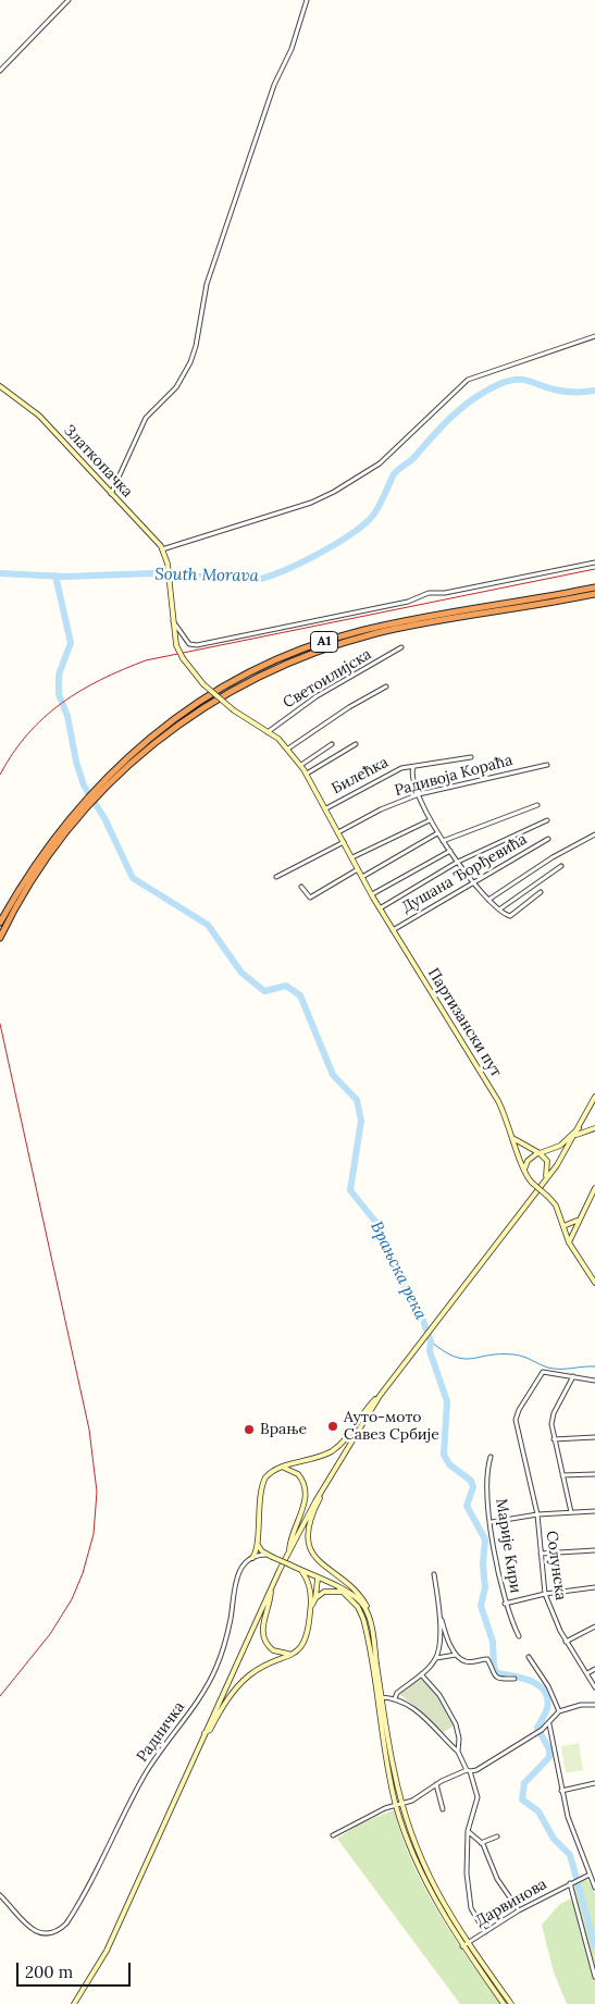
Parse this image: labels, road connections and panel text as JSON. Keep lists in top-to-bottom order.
{
  "streets": {
    "highway": ["A1"],
    "main road": ["Златкопачка", "Партизански пут"],
    "street": [
      "Светоилијска",
      "Билећка",
      "Радивоја Кораћа",
      "Душана Ђорђевића",
      "Марије Кири",
      "Солунска",
      "Радничка",
      "Дарвинова"
    ]
  },
  "crossings": [
    ["Златкопачка", "Партизански пут"],
    ["Светоилијска", "Партизански пут"],
    ["Билећка", "Партизански пут"],
    ["Радивоја Кораћа", "Партизански пут"],
    ["Душана Ђорђевића", "Партизански пут"]
  ],
  "water": ["South Morava", "Врањска река"],
  "places": ["Ауто-мото Савез Србије", "Врање"],
  "scale_bar": "200 m"
}
